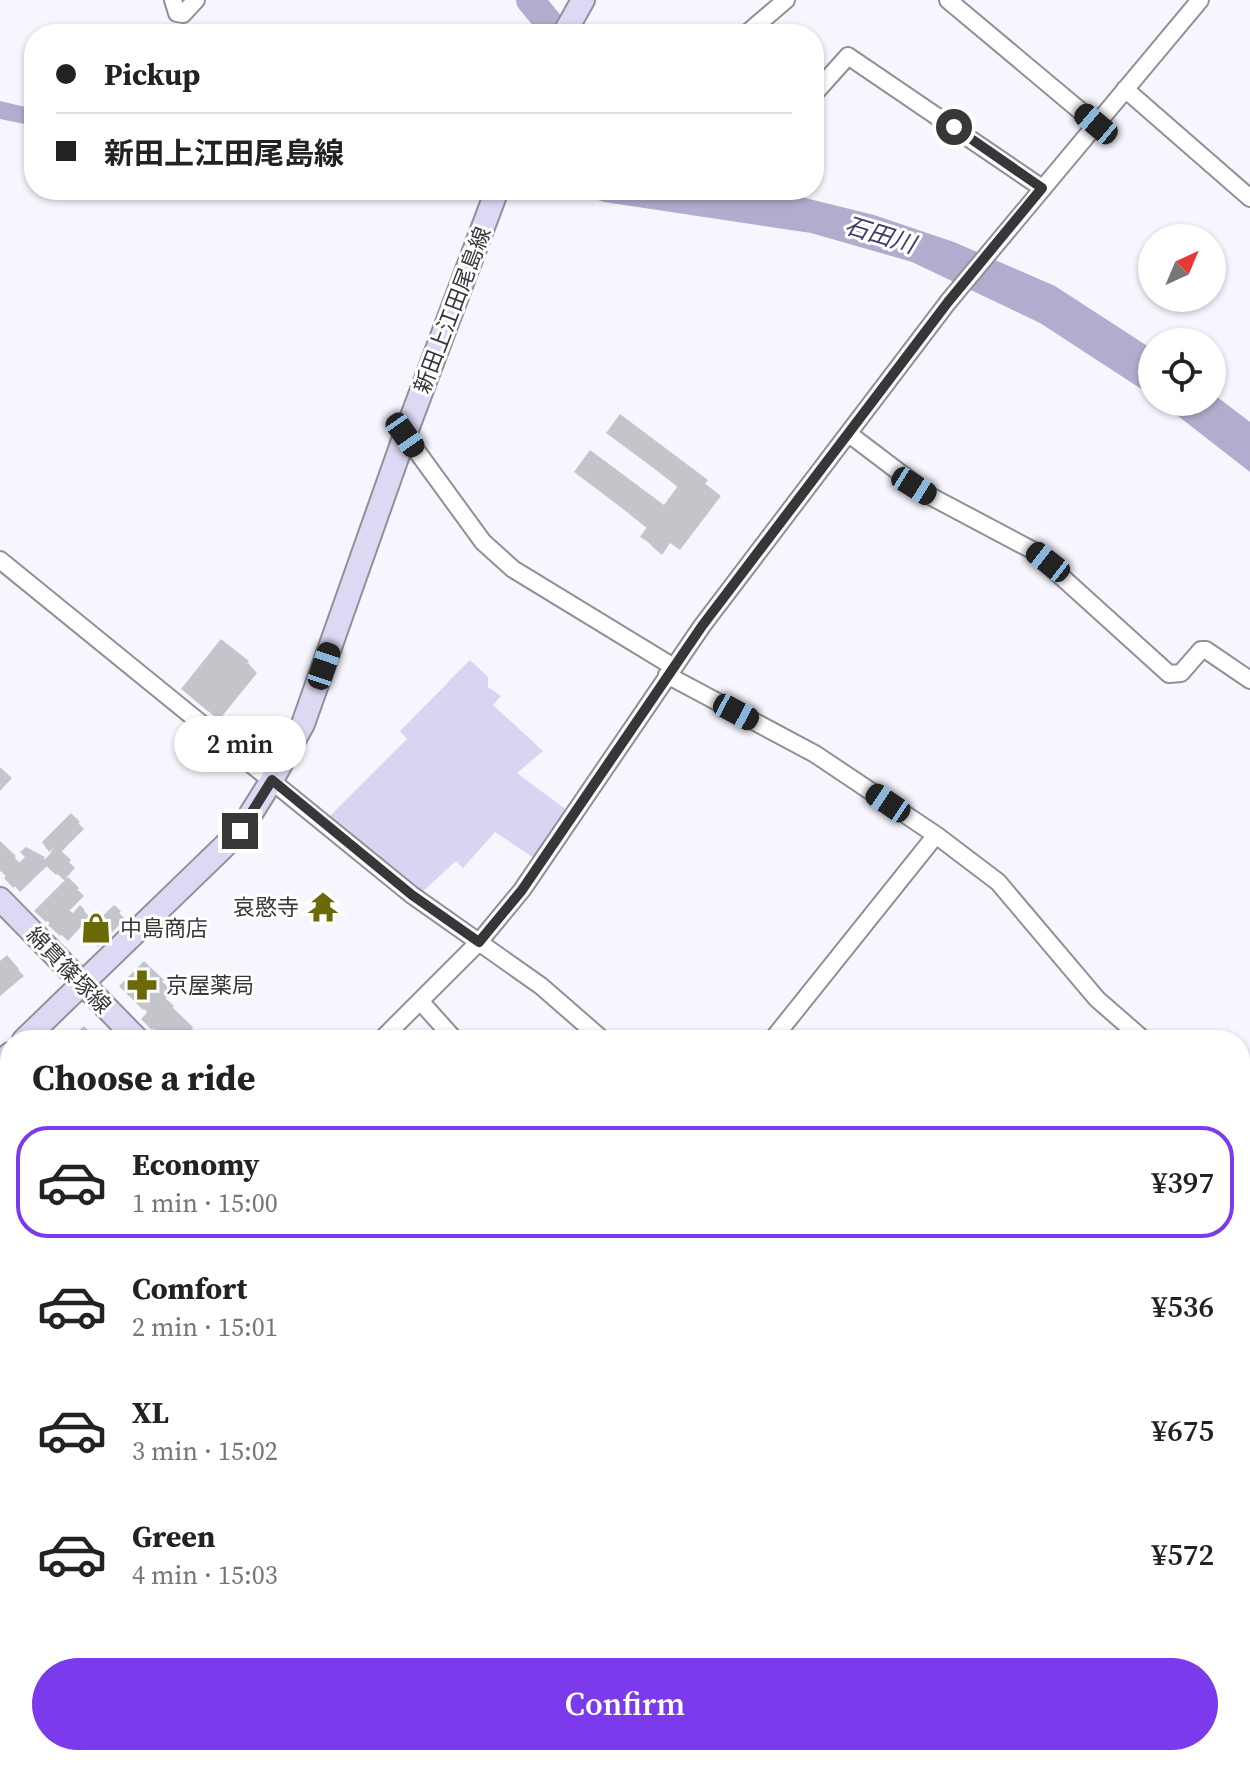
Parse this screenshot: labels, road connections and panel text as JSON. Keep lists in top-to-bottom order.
{
  "streets": {
    "main road": ["新田上江田尾島線", "綿貫篠塚線"]
  },
  "crossings": [
    ["新田上江田尾島線", "綿貫篠塚線"]
  ],
  "water": ["石田川"],
  "places": {
    "temple": ["哀愍寺"],
    "shop": ["中島商店"],
    "pharmacy": ["京屋薬局"]
  },
  "north": "top right",
  "page": {
    "banner": ["Pickup", "新田上江田尾島線"],
    "bubble": "2 min",
    "heading": "Choose a ride",
    "list": [
      {
        "name": "Economy",
        "note": "1 min · 15:00",
        "value": "¥397"
      },
      {
        "name": "Comfort",
        "note": "2 min · 15:01",
        "value": "¥536"
      },
      {
        "name": "XL",
        "note": "3 min · 15:02",
        "value": "¥675"
      },
      {
        "name": "Green",
        "note": "4 min · 15:03",
        "value": "¥572"
      }
    ],
    "buttons": "Confirm"
  }
}
